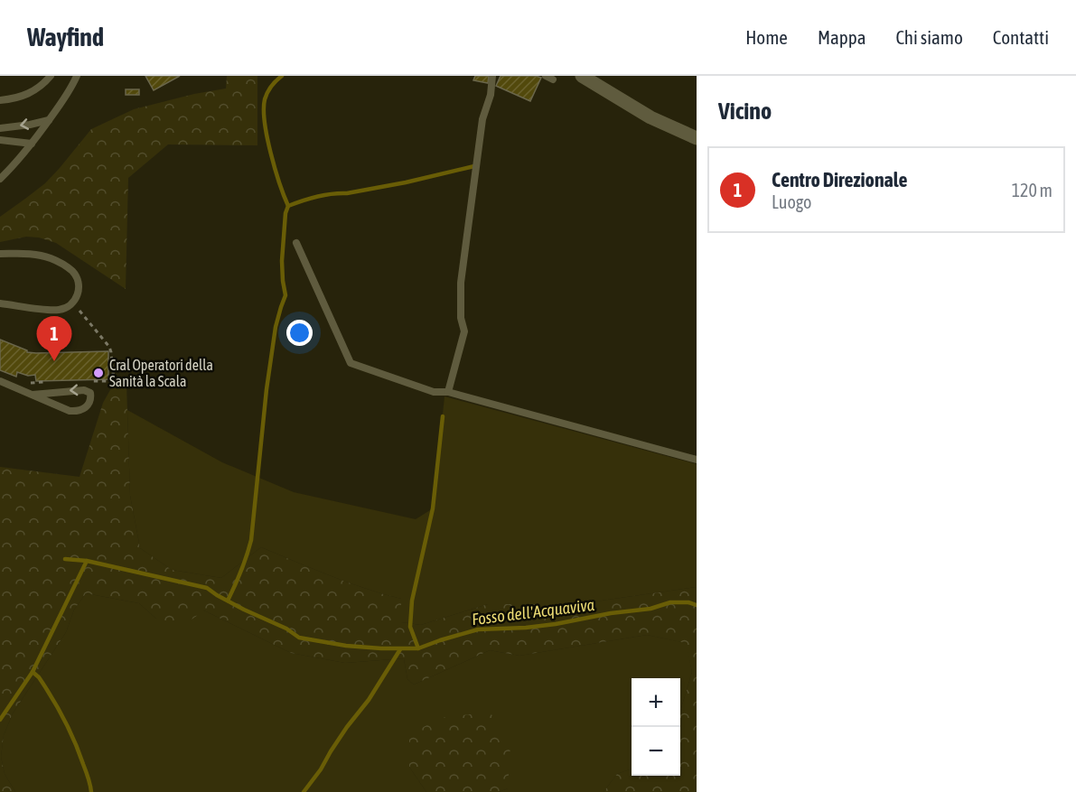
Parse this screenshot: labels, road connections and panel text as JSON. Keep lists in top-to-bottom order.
{
  "water": ["Fosso dell'Acquaviva"],
  "places": ["Cral Operatori della Sanità la Scala"],
  "page": {
    "header": "Wayfind",
    "nav": [
      "Home",
      "Mappa",
      "Chi siamo",
      "Contatti"
    ],
    "heading": "Vicino",
    "list": [
      {
        "mark": "1",
        "name": "Centro Direzionale",
        "note": "Luogo",
        "value": "120 m"
      }
    ],
    "pins": "1",
    "map_buttons": ["+", "−"]
  }
}
